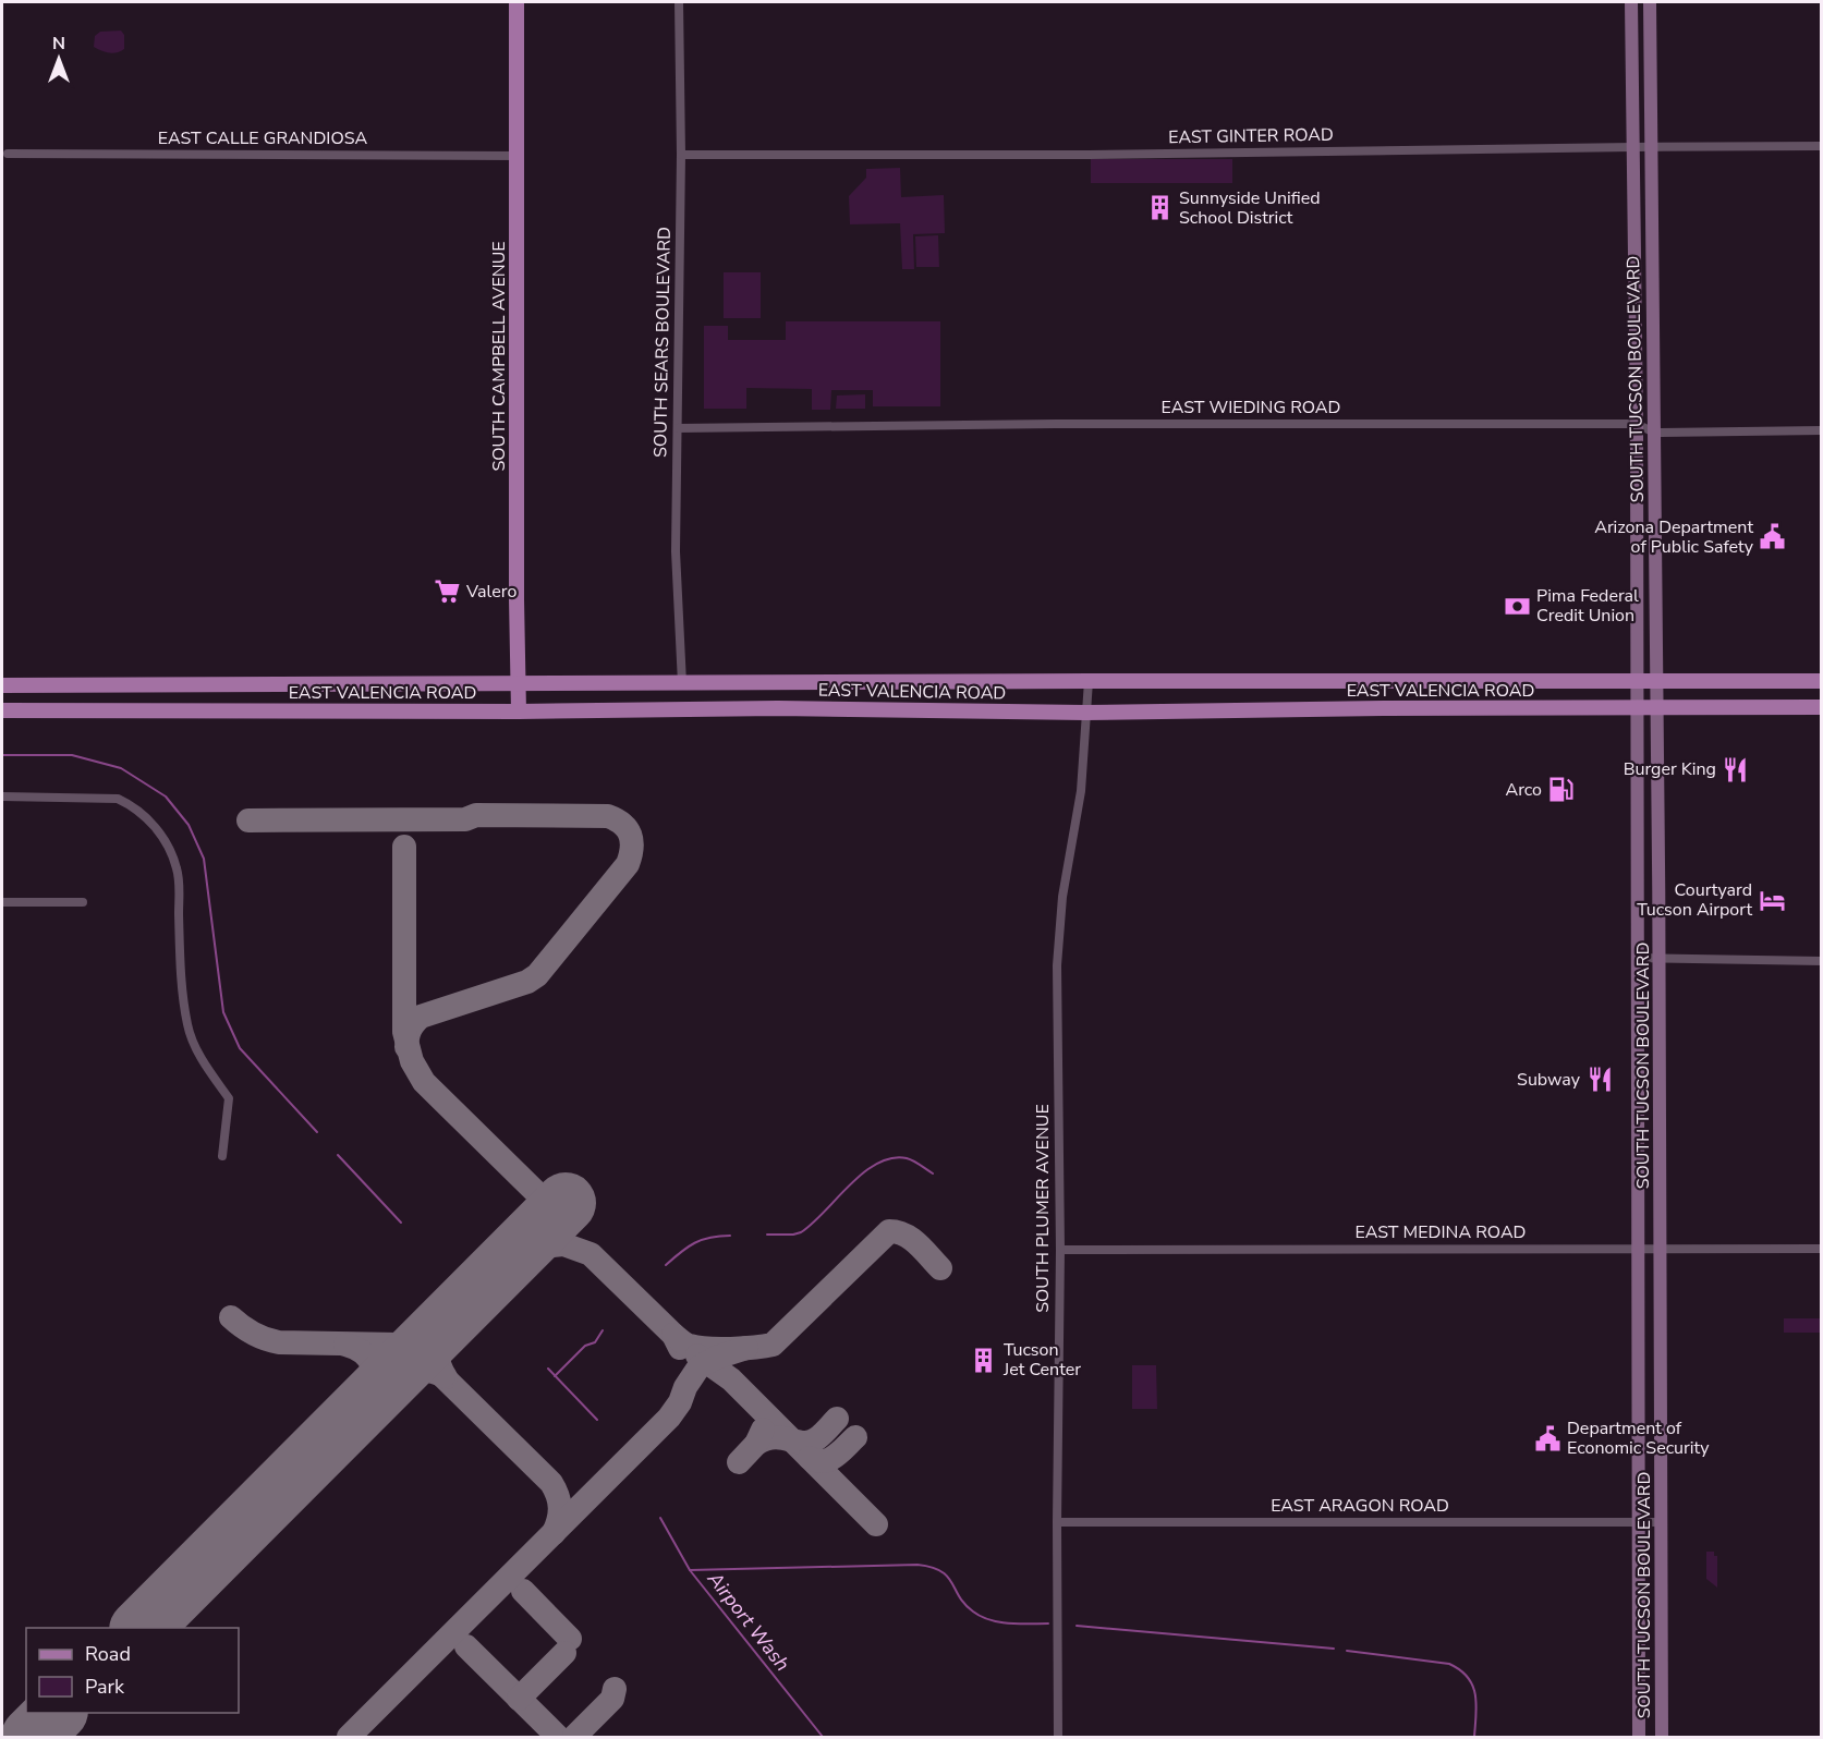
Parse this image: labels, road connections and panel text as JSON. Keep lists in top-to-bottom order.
{
  "streets": {
    "main road": ["SOUTH CAMPBELL AVENUE", "SOUTH TUCSON BOULEVARD", "EAST VALENCIA ROAD"],
    "street": [
      "EAST GINTER ROAD",
      "EAST CALLE GRANDIOSA",
      "SOUTH SEARS BOULEVARD",
      "EAST WIEDING ROAD",
      "SOUTH PLUMER AVENUE",
      "EAST MEDINA ROAD",
      "EAST ARAGON ROAD"
    ]
  },
  "crossings": [
    ["EAST GINTER ROAD", "SOUTH SEARS BOULEVARD"],
    ["EAST GINTER ROAD", "SOUTH TUCSON BOULEVARD"],
    ["EAST CALLE GRANDIOSA", "SOUTH CAMPBELL AVENUE"],
    ["SOUTH SEARS BOULEVARD", "EAST WIEDING ROAD"],
    ["SOUTH SEARS BOULEVARD", "EAST VALENCIA ROAD"],
    ["SOUTH CAMPBELL AVENUE", "EAST VALENCIA ROAD"],
    ["SOUTH TUCSON BOULEVARD", "EAST WIEDING ROAD"],
    ["SOUTH TUCSON BOULEVARD", "EAST VALENCIA ROAD"],
    ["SOUTH TUCSON BOULEVARD", "EAST MEDINA ROAD"],
    ["SOUTH TUCSON BOULEVARD", "EAST ARAGON ROAD"],
    ["EAST VALENCIA ROAD", "SOUTH PLUMER AVENUE"],
    ["SOUTH PLUMER AVENUE", "EAST MEDINA ROAD"],
    ["SOUTH PLUMER AVENUE", "EAST ARAGON ROAD"]
  ],
  "water": ["Airport Wash"],
  "places": {
    "building": ["Sunnyside Unified School District", "Tucson Jet Center"],
    "public building": ["Arizona Department of Public Safety", "Department of Economic Security"],
    "supermarket": ["Valero"],
    "bank": ["Pima Federal Credit Union"],
    "restaurant": ["Burger King", "Subway"],
    "fuel station": ["Arco"],
    "hotel": ["Courtyard Tucson Airport"]
  },
  "legend": ["Road", "Park"],
  "north": "top"
}
